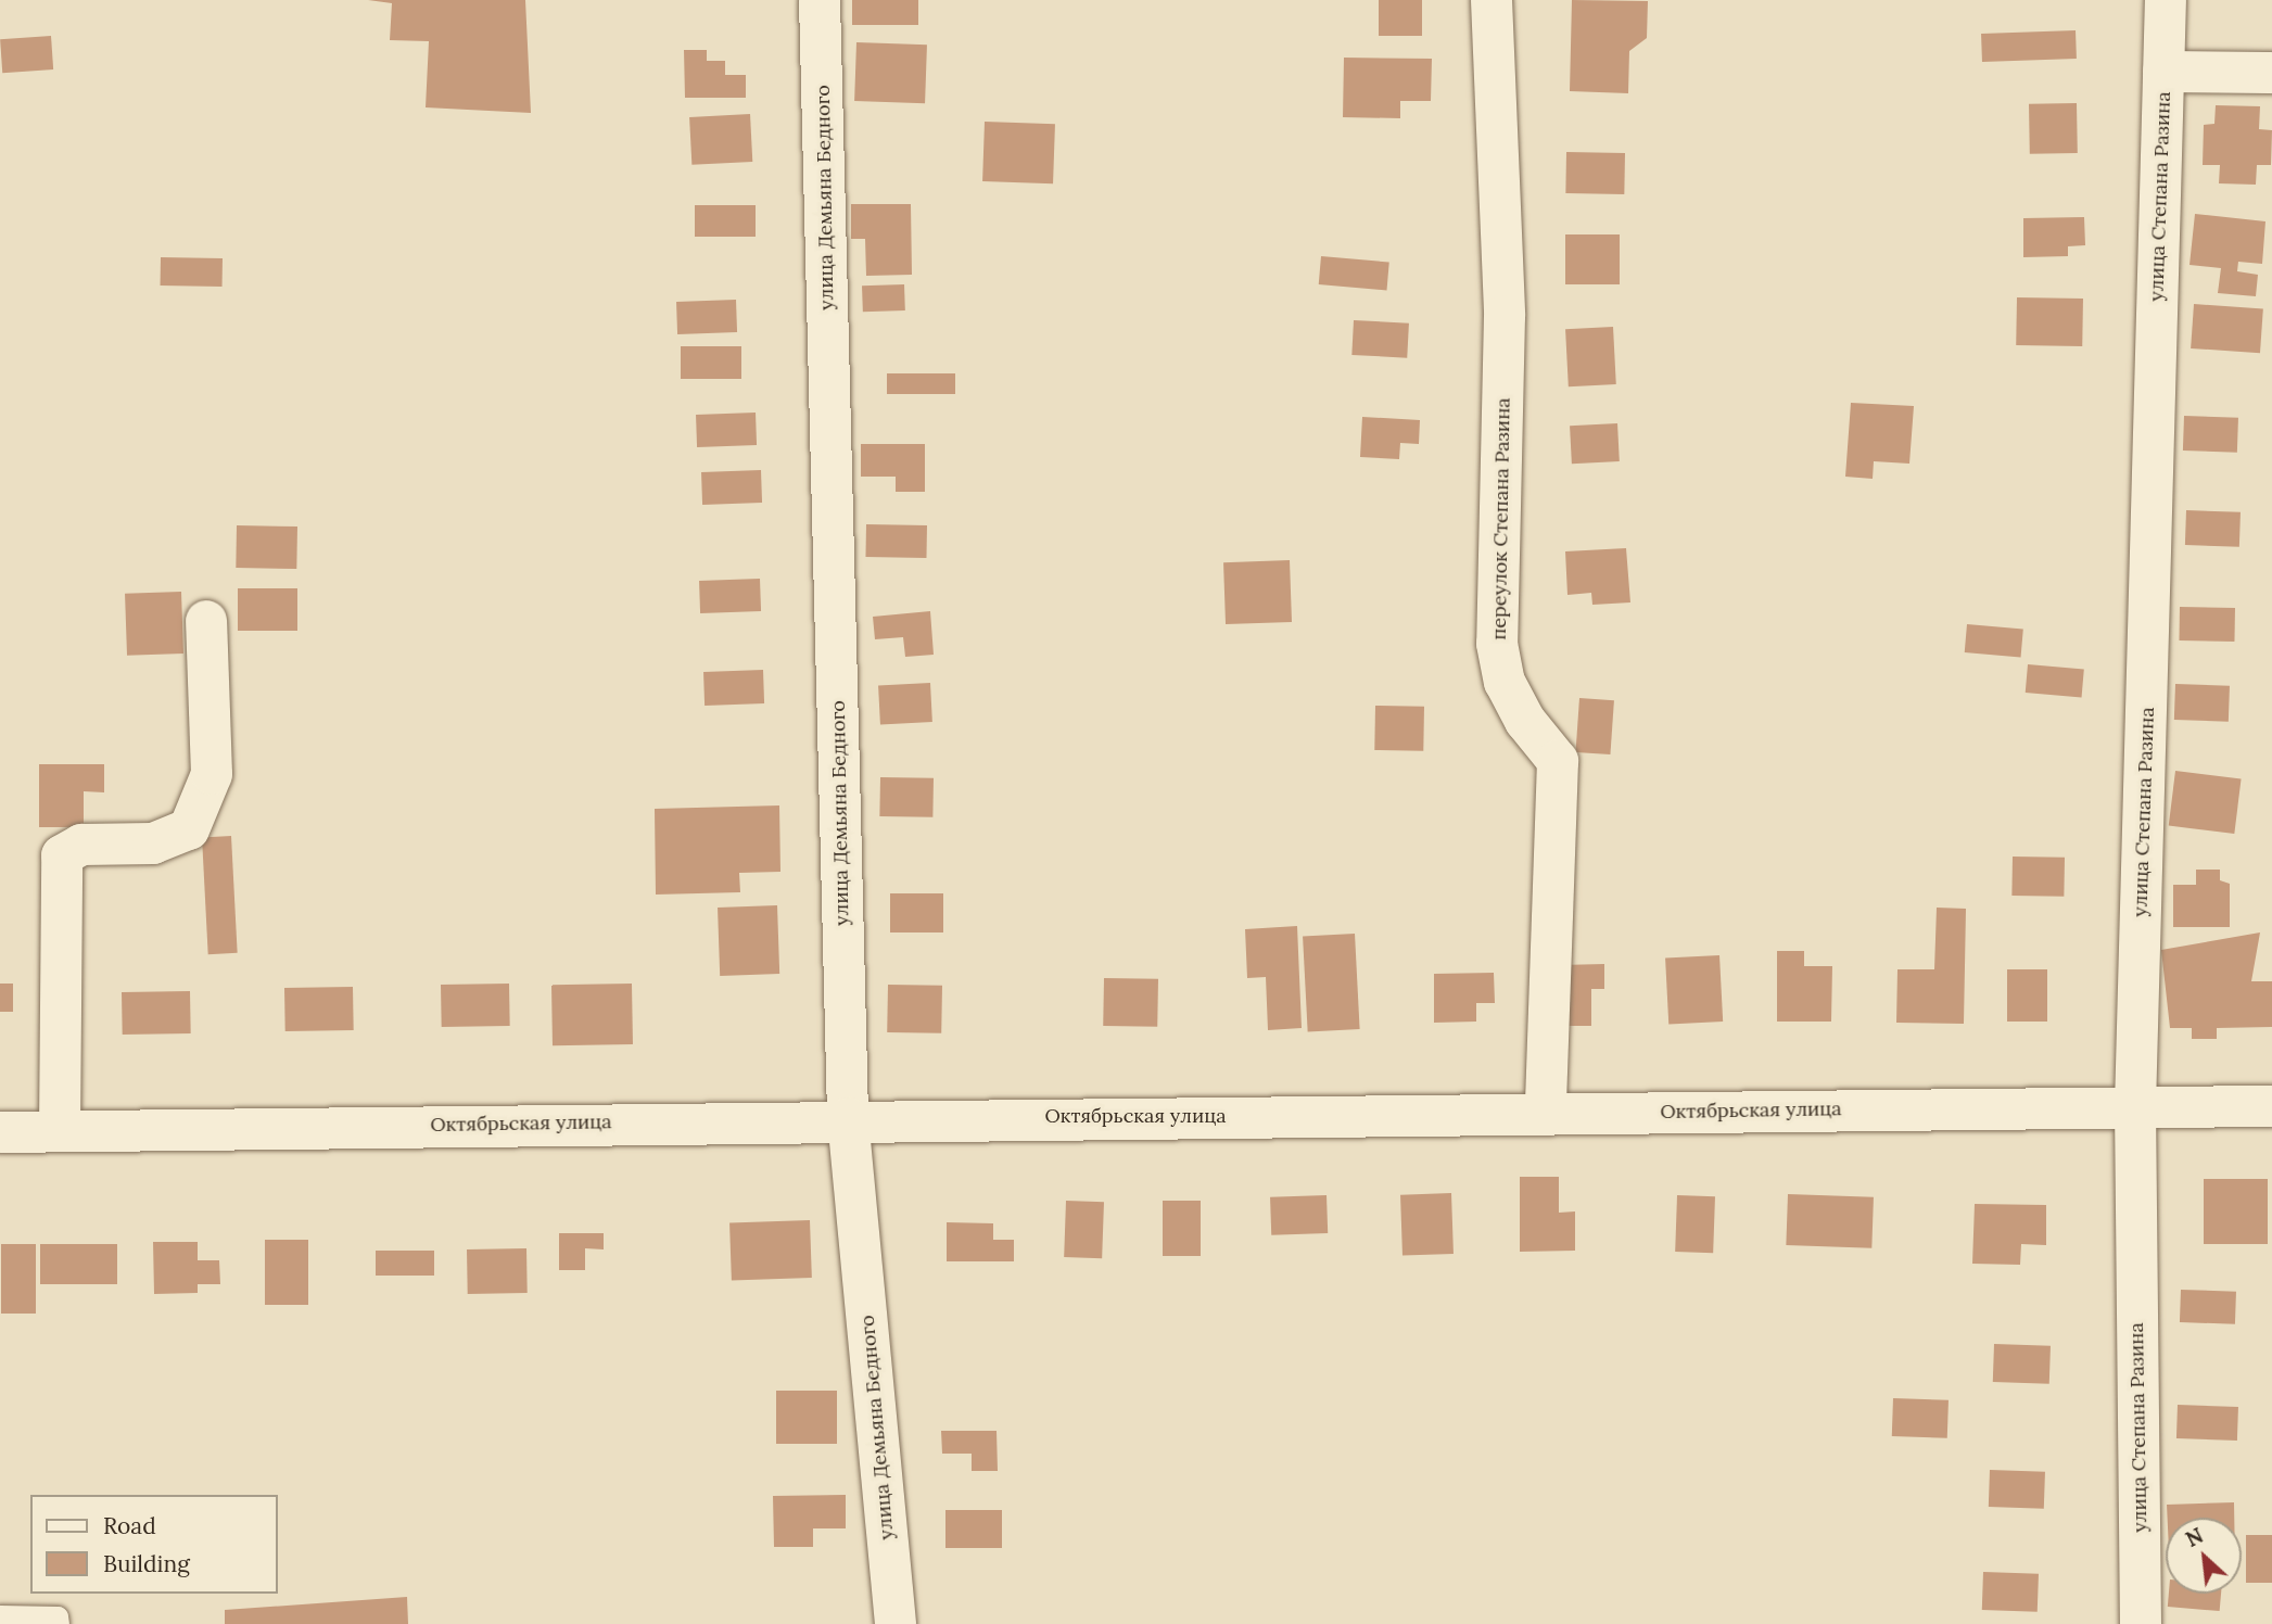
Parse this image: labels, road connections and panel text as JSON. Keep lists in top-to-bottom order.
{
  "streets": {
    "street": [
      "улица Степана Разина",
      "улица Демьяна Бедного",
      "переулок Степана Разина",
      "Октябрьская улица"
    ]
  },
  "crossings": [
    ["улица Степана Разина", "Октябрьская улица"],
    ["улица Демьяна Бедного", "Октябрьская улица"],
    ["переулок Степана Разина", "Октябрьская улица"]
  ],
  "legend": ["Road", "Building"],
  "north": "top left"
}
